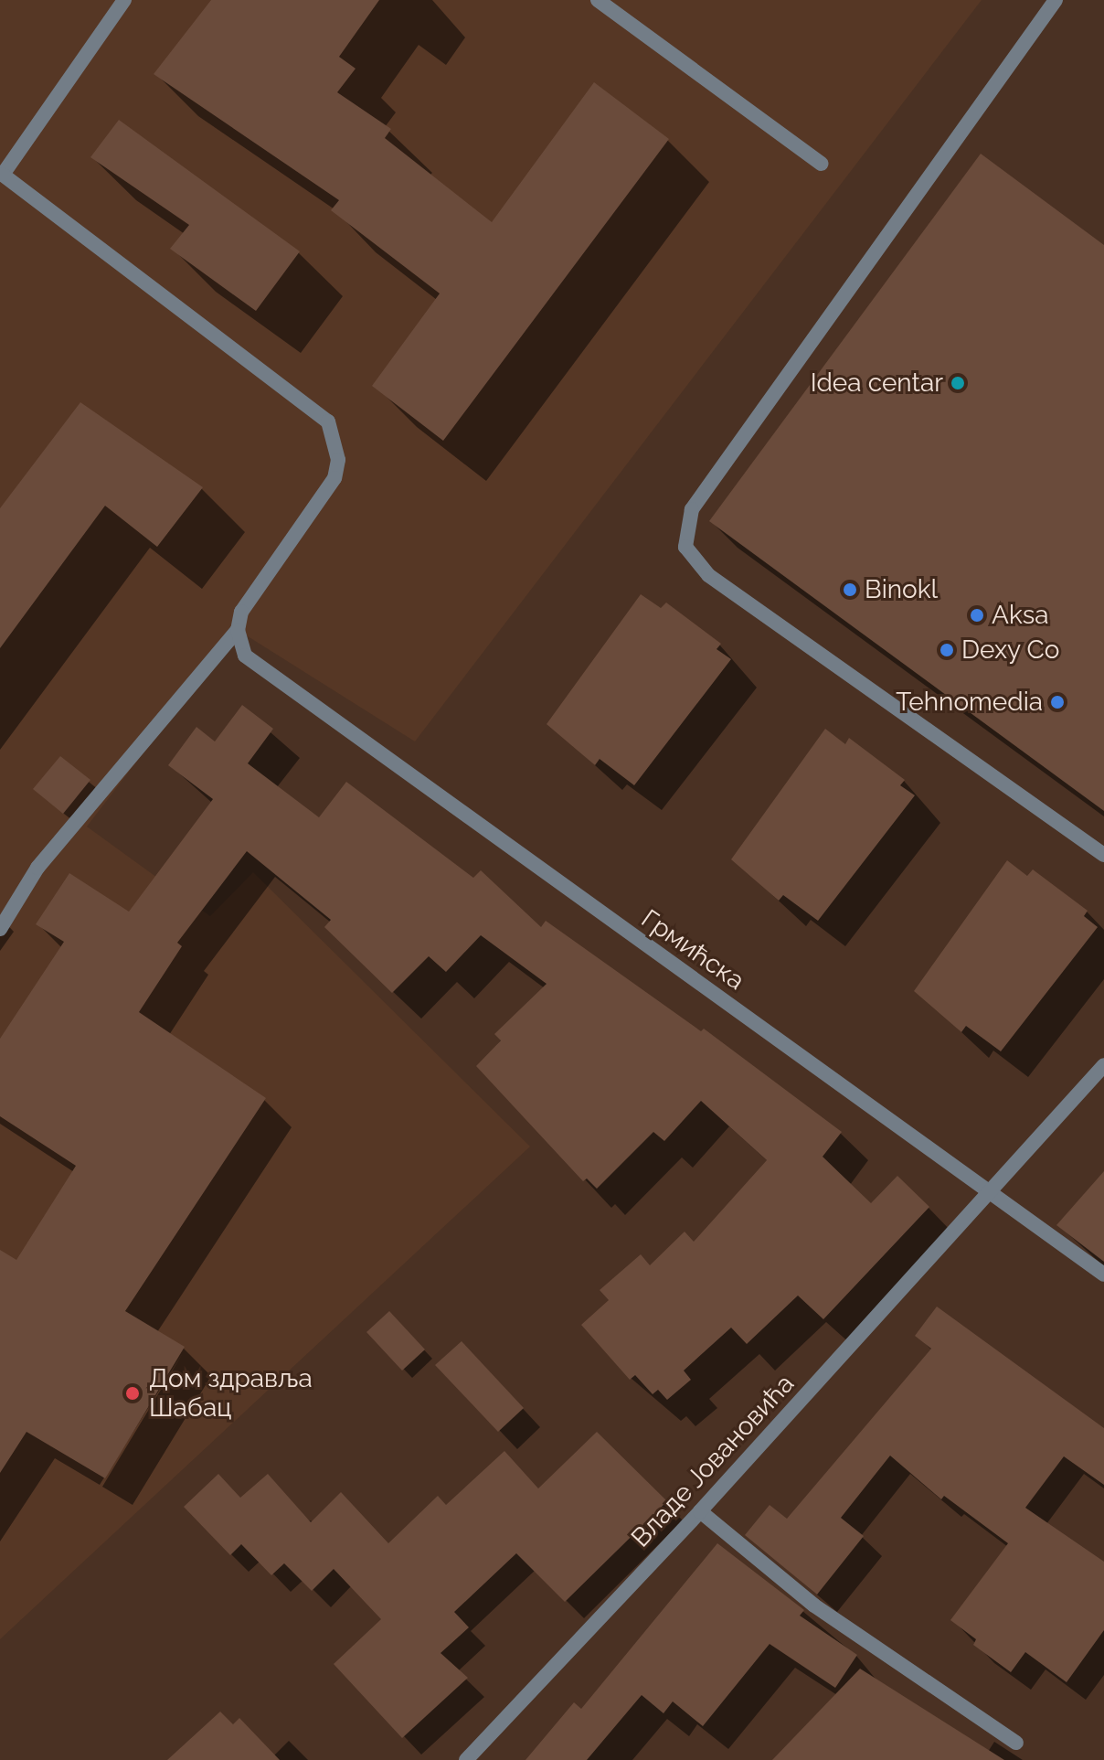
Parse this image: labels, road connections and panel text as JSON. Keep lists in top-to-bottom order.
{
  "streets": {
    "street": ["Грмићска", "Владе Јовановића"]
  },
  "crossings": [
    ["Грмићска", "Владе Јовановића"]
  ],
  "places": [
    "Idea centar",
    "Binokl",
    "Aksa",
    "Dexy Co",
    "Tehnomedia",
    "Дом здравља Шабац"
  ]
}
